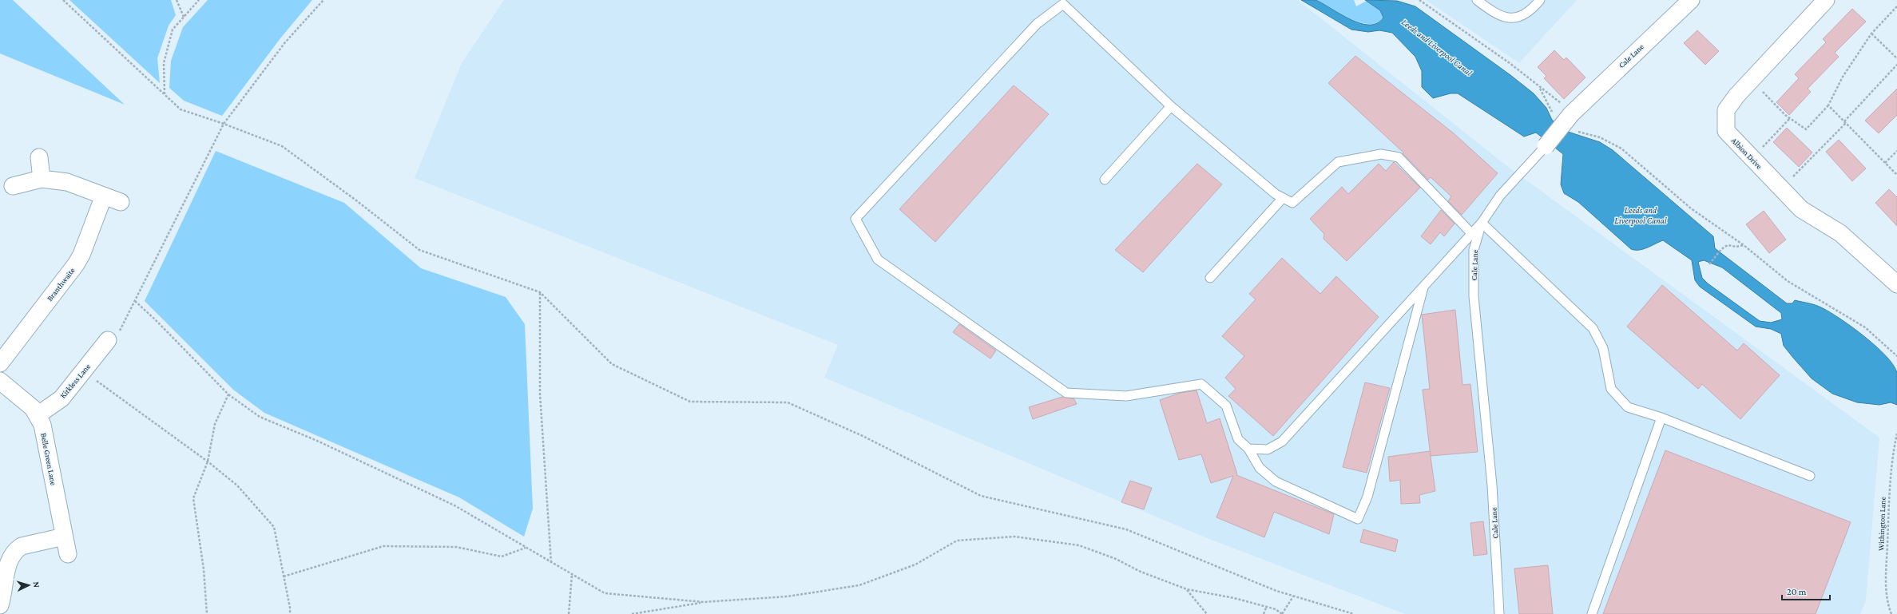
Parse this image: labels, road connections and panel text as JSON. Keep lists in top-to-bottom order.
{
  "streets": {
    "street": [
      "Cale Lane",
      "Albion Drive",
      "Branthwaite",
      "Kirkless Lane",
      "Belle Green Lane"
    ],
    "path": ["Withington Lane"]
  },
  "crossings": [
    ["Kirkless Lane", "Belle Green Lane"]
  ],
  "water": ["Leeds and Liverpool Canal"],
  "scale_bar": "20 m",
  "north": "right"
}
